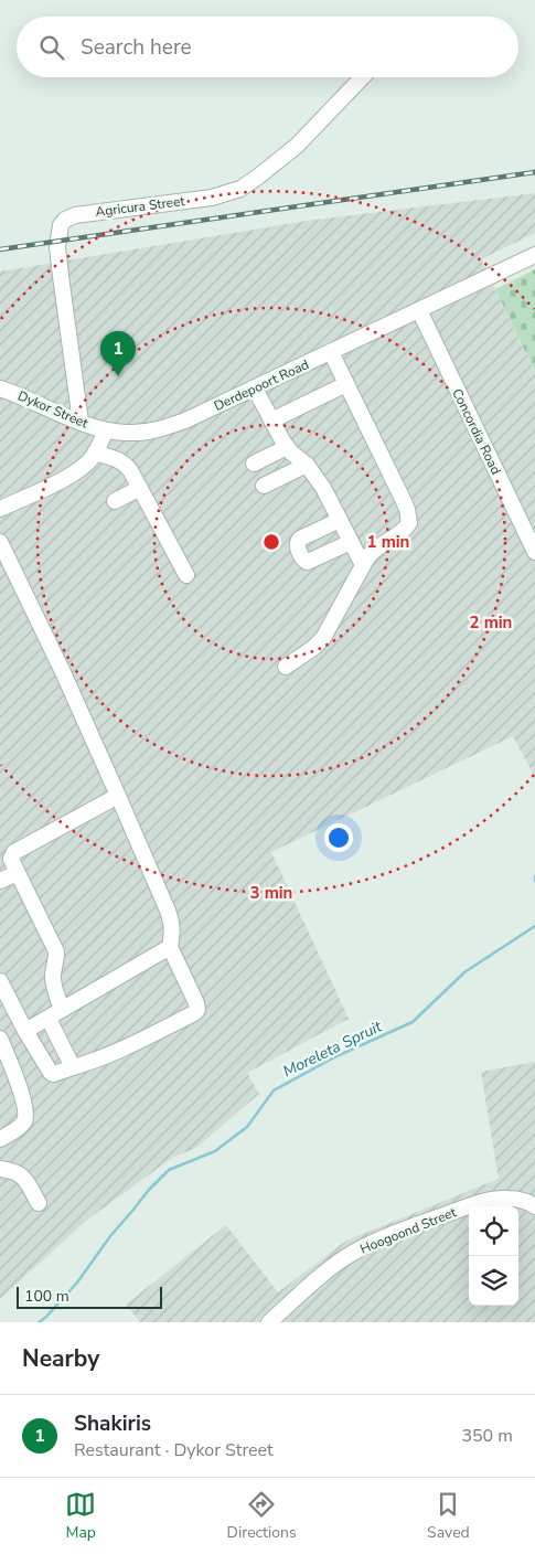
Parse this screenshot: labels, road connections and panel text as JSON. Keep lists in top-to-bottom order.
{
  "streets": {
    "street": [
      "Agricura Street",
      "Derdepoort Road",
      "Dykor Street",
      "Concordia Road",
      "Hoogoond Street"
    ]
  },
  "crossings": [
    ["Agricura Street", "Dykor Street"],
    ["Derdepoort Road", "Dykor Street"],
    ["Derdepoort Road", "Concordia Road"]
  ],
  "water": ["Moreleta Spruit"],
  "scale_bar": "100 m",
  "page": {
    "search": "Search here",
    "pins": "1",
    "scale": "100 m",
    "heading": "Nearby",
    "list": [
      {
        "mark": "1",
        "name": "Shakiris",
        "note": "Restaurant · Dykor Street",
        "value": "350 m"
      }
    ],
    "nav": ["Map", "Directions", "Saved"]
  },
  "rings": ["1 min", "2 min", "3 min"]
}
